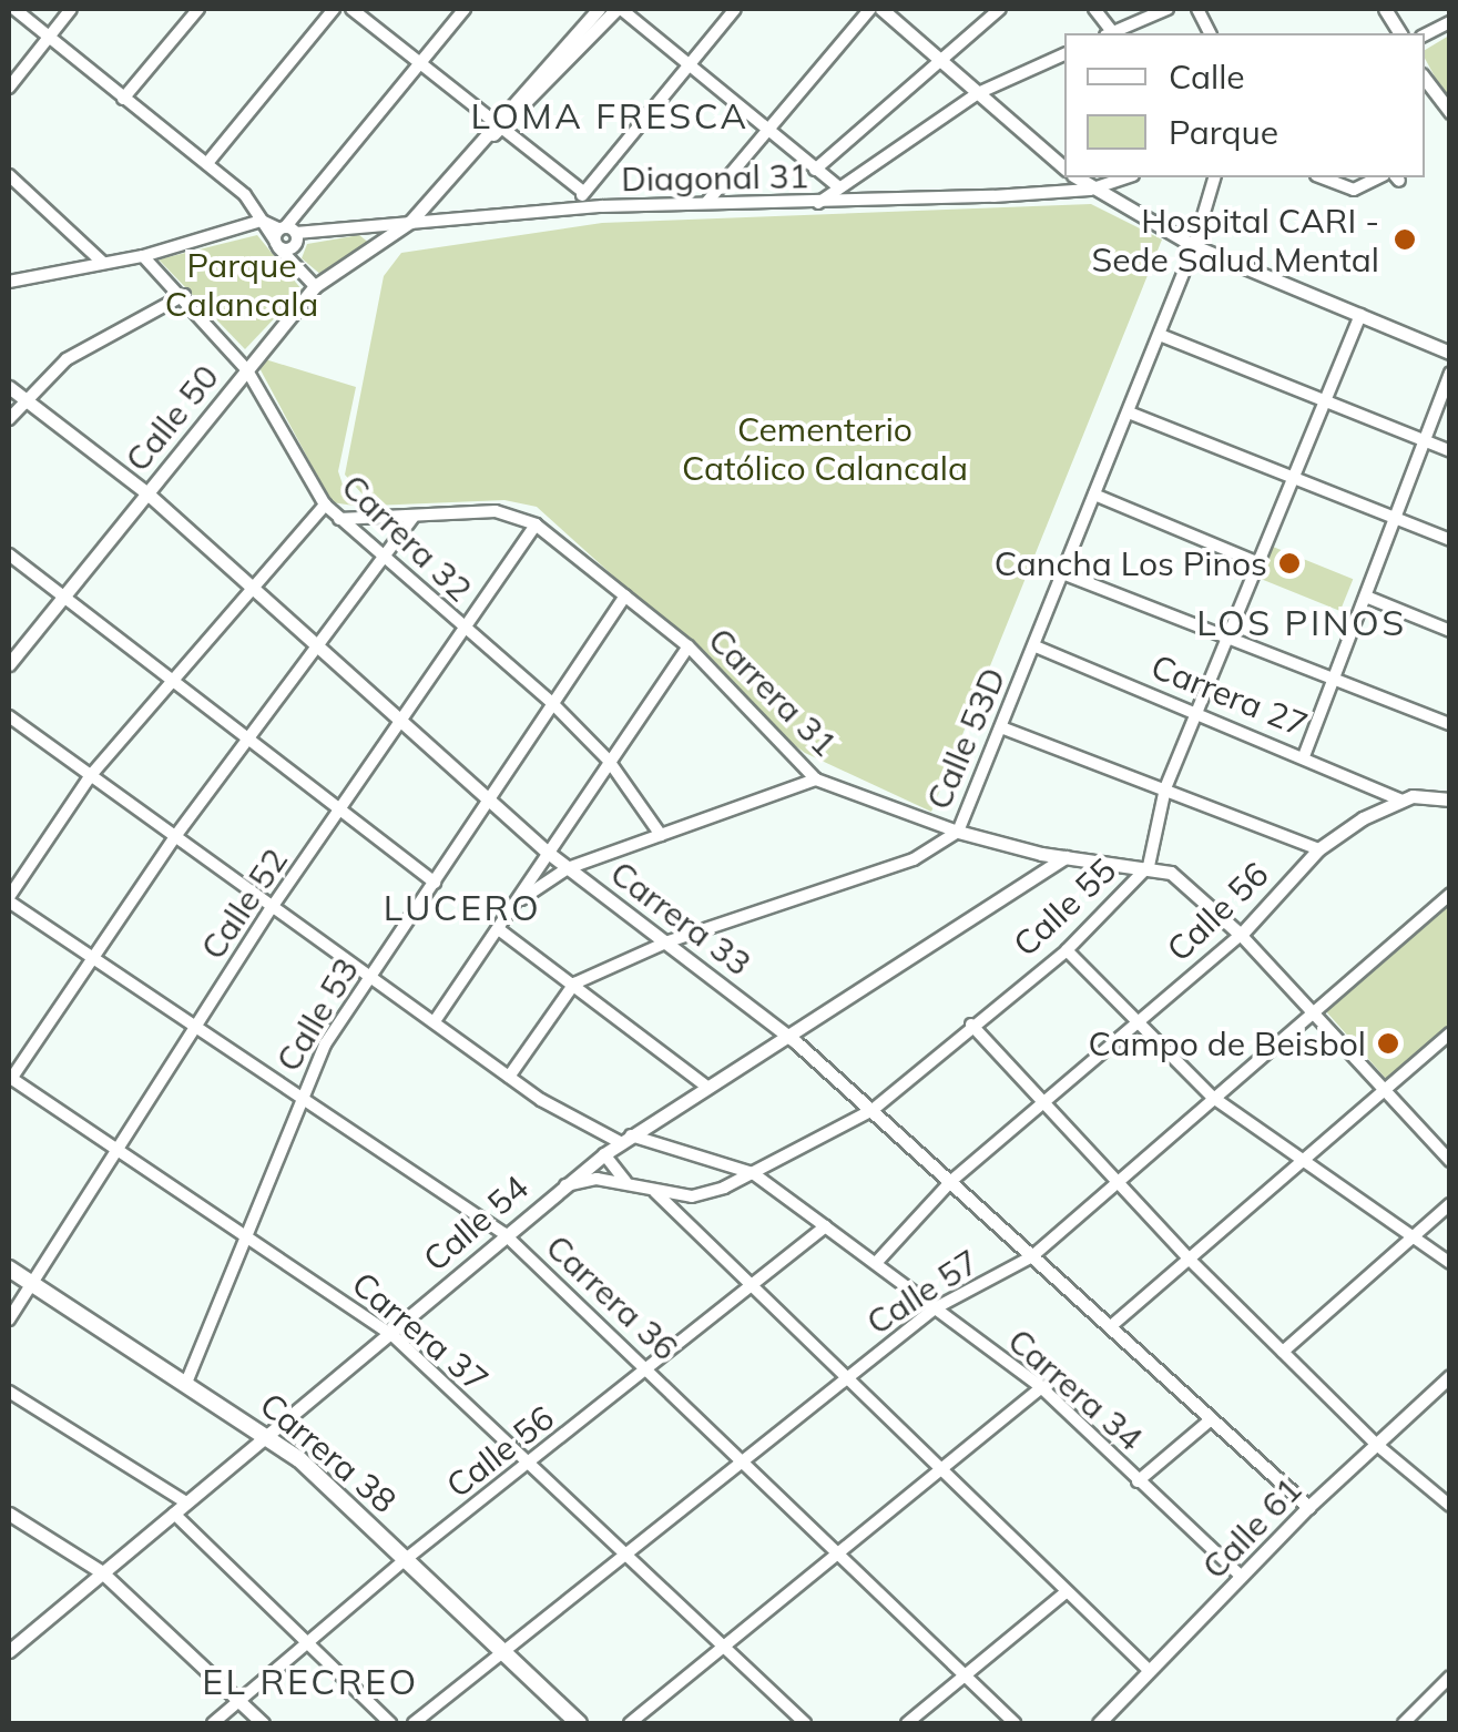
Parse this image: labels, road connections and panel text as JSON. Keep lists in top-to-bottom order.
{
  "streets": {
    "main road": ["Carrera 38"],
    "street": [
      "Diagonal 31",
      "Calle 50",
      "Carrera 32",
      "Carrera 31",
      "Carrera 27",
      "Calle 53D",
      "Calle 52",
      "Calle 55",
      "Calle 56",
      "Carrera 33",
      "Calle 53",
      "Calle 54",
      "Calle 57",
      "Carrera 36",
      "Carrera 37",
      "Carrera 34",
      "Calle 61"
    ]
  },
  "crossings": [
    ["Diagonal 31", "Calle 50"],
    ["Diagonal 31", "Carrera 32"],
    ["Calle 50", "Carrera 32"],
    ["Calle 50", "Carrera 33"],
    ["Carrera 32", "Carrera 31"],
    ["Carrera 32", "Calle 52"],
    ["Carrera 32", "Calle 53"],
    ["Carrera 31", "Calle 53D"],
    ["Carrera 31", "Calle 52"],
    ["Carrera 31", "Calle 55"],
    ["Carrera 31", "Calle 56"],
    ["Carrera 31", "Calle 53"],
    ["Carrera 31", "Calle 54"],
    ["Carrera 27", "Calle 53D"],
    ["Carrera 27", "Calle 55"],
    ["Carrera 27", "Calle 56"],
    ["Calle 53D", "Carrera 33"],
    ["Calle 52", "Carrera 33"],
    ["Calle 52", "Carrera 36"],
    ["Calle 52", "Carrera 37"],
    ["Calle 52", "Carrera 34"],
    ["Calle 52", "Carrera 38"],
    ["Calle 55", "Carrera 33"],
    ["Calle 55", "Calle 54"],
    ["Calle 55", "Carrera 34"],
    ["Calle 56", "Carrera 33"],
    ["Calle 56", "Carrera 36"],
    ["Calle 56", "Carrera 37"],
    ["Calle 56", "Carrera 34"],
    ["Calle 56", "Carrera 38"],
    ["Carrera 33", "Calle 53"],
    ["Carrera 33", "Calle 54"],
    ["Carrera 33", "Calle 57"],
    ["Carrera 33", "Calle 61"],
    ["Calle 53", "Carrera 36"],
    ["Calle 53", "Carrera 37"],
    ["Calle 53", "Carrera 34"],
    ["Calle 53", "Carrera 38"],
    ["Calle 54", "Carrera 36"],
    ["Calle 54", "Carrera 37"],
    ["Calle 54", "Carrera 34"],
    ["Calle 54", "Carrera 38"],
    ["Calle 57", "Carrera 36"],
    ["Calle 57", "Carrera 37"],
    ["Calle 57", "Carrera 34"],
    ["Calle 57", "Carrera 38"],
    ["Carrera 34", "Calle 61"]
  ],
  "districts": [
    "LOMA FRESCA",
    "LOS PINOS",
    "LUCERO",
    "EL RECREO"
  ],
  "parks": ["Parque Calancala", "Cementerio Católico Calancala"],
  "places": ["Hospital CARI - Sede Salud Mental", "Cancha Los Pinos", "Campo de Beisbol"],
  "legend": ["Calle", "Parque"]
}
